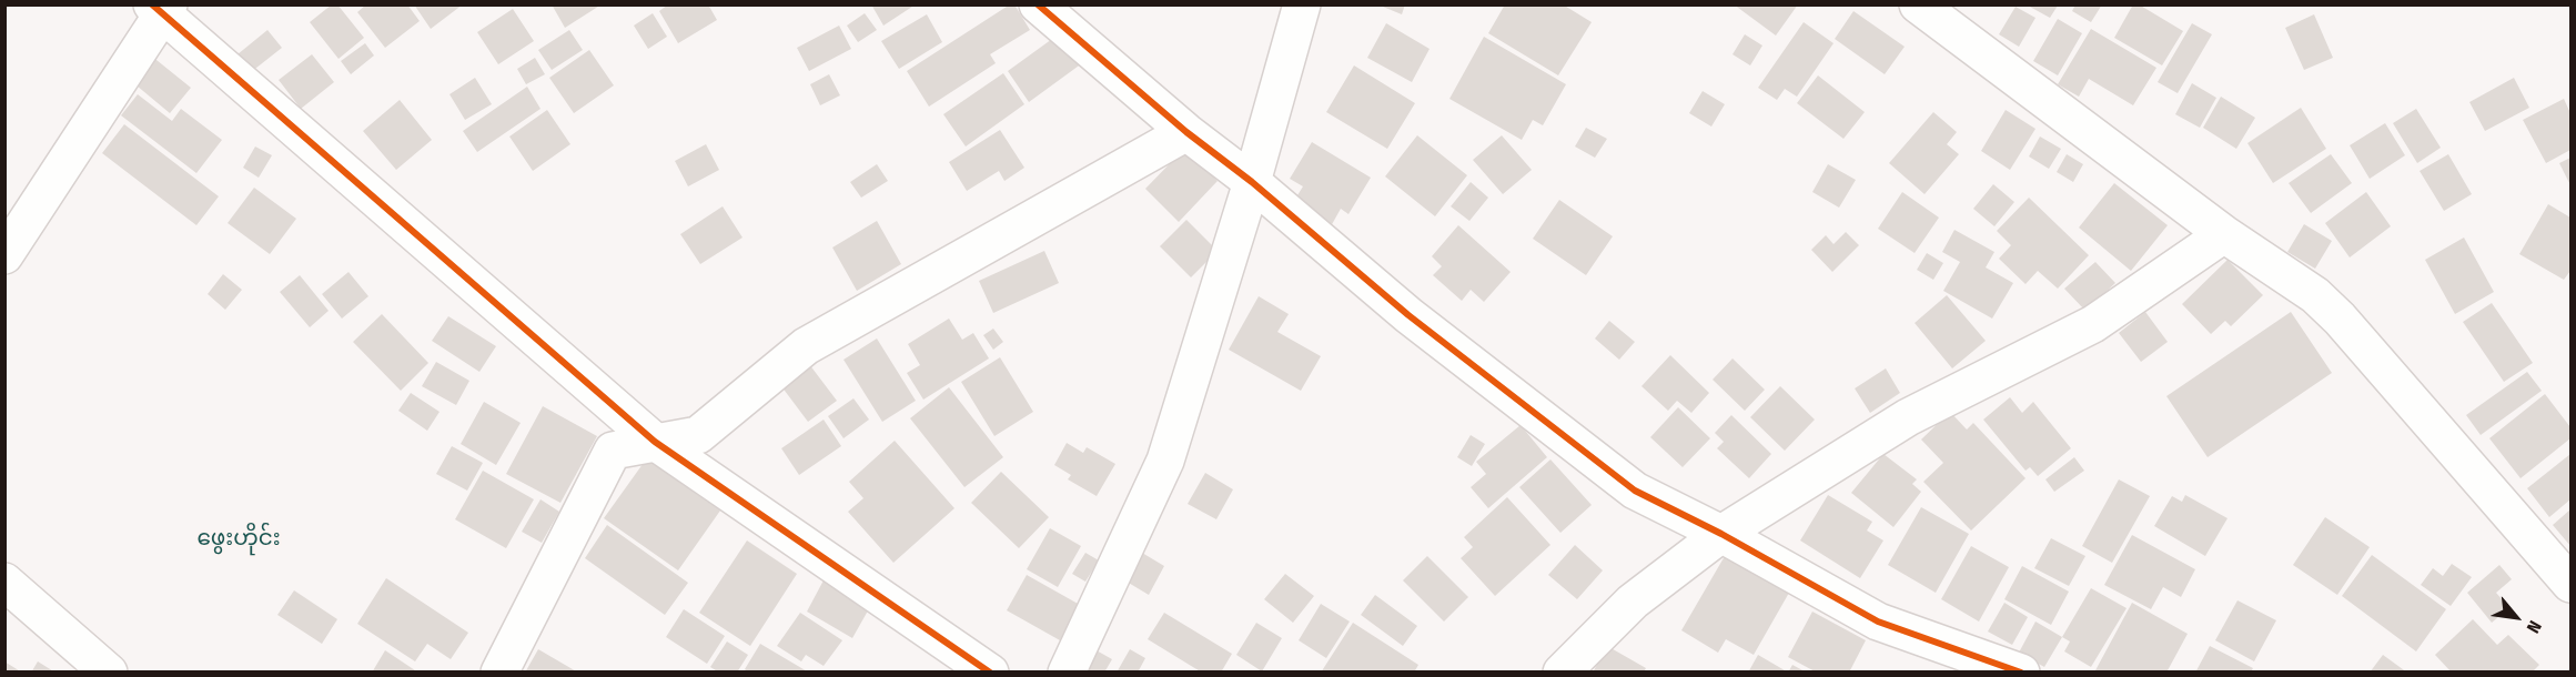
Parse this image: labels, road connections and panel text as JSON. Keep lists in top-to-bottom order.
{
  "districts": ["ဖွေးဟိုင်း"],
  "north": "bottom right"
}
